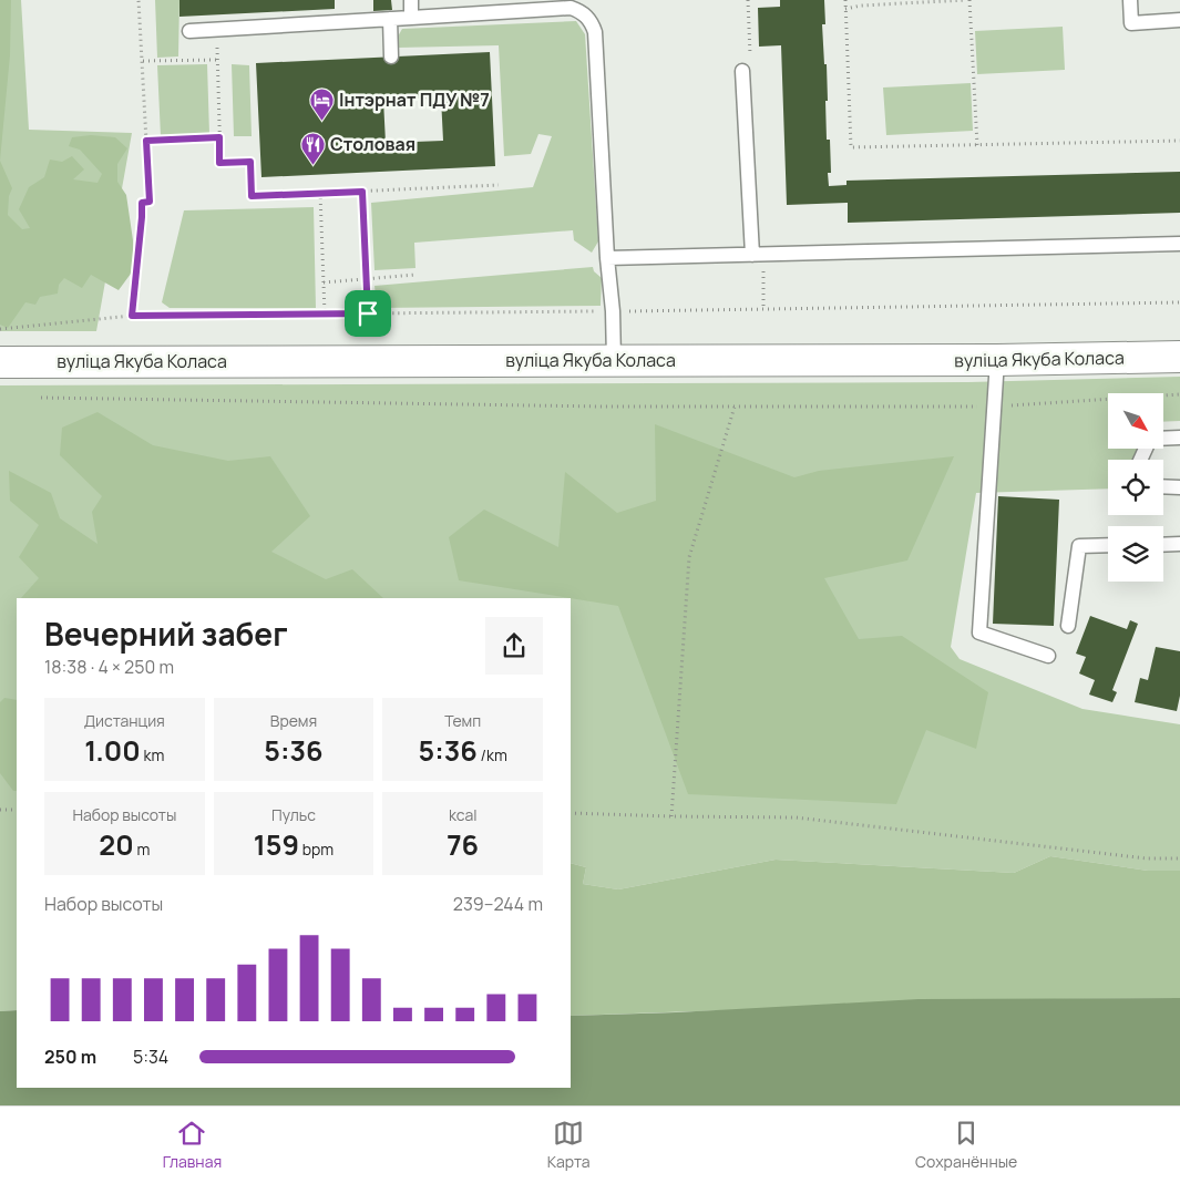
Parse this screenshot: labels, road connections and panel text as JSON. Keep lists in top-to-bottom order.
{
  "streets": {
    "street": ["вуліца Якуба Коласа"]
  },
  "places": {
    "hotel": ["Інтэрнат ПДУ №7"],
    "restaurant": ["Столовая"]
  },
  "north": "bottom right",
  "page": {
    "heading": ["Вечерний забег", "18:38 · 4 × 250 m"],
    "stats": [
      ["Дистанция", "1.00 km"],
      ["Время", "5:36"],
      ["Темп", "5:36 /km"],
      ["Набор высоты", "20 m"],
      ["Пульс", "159 bpm"],
      ["kcal", "76"]
    ],
    "chart": ["Набор высоты", "239–244 m"],
    "list": [
      {
        "name": "250 m",
        "note": "5:34"
      }
    ],
    "tabs": ["Главная", "Карта", "Сохранённые"]
  }
}
